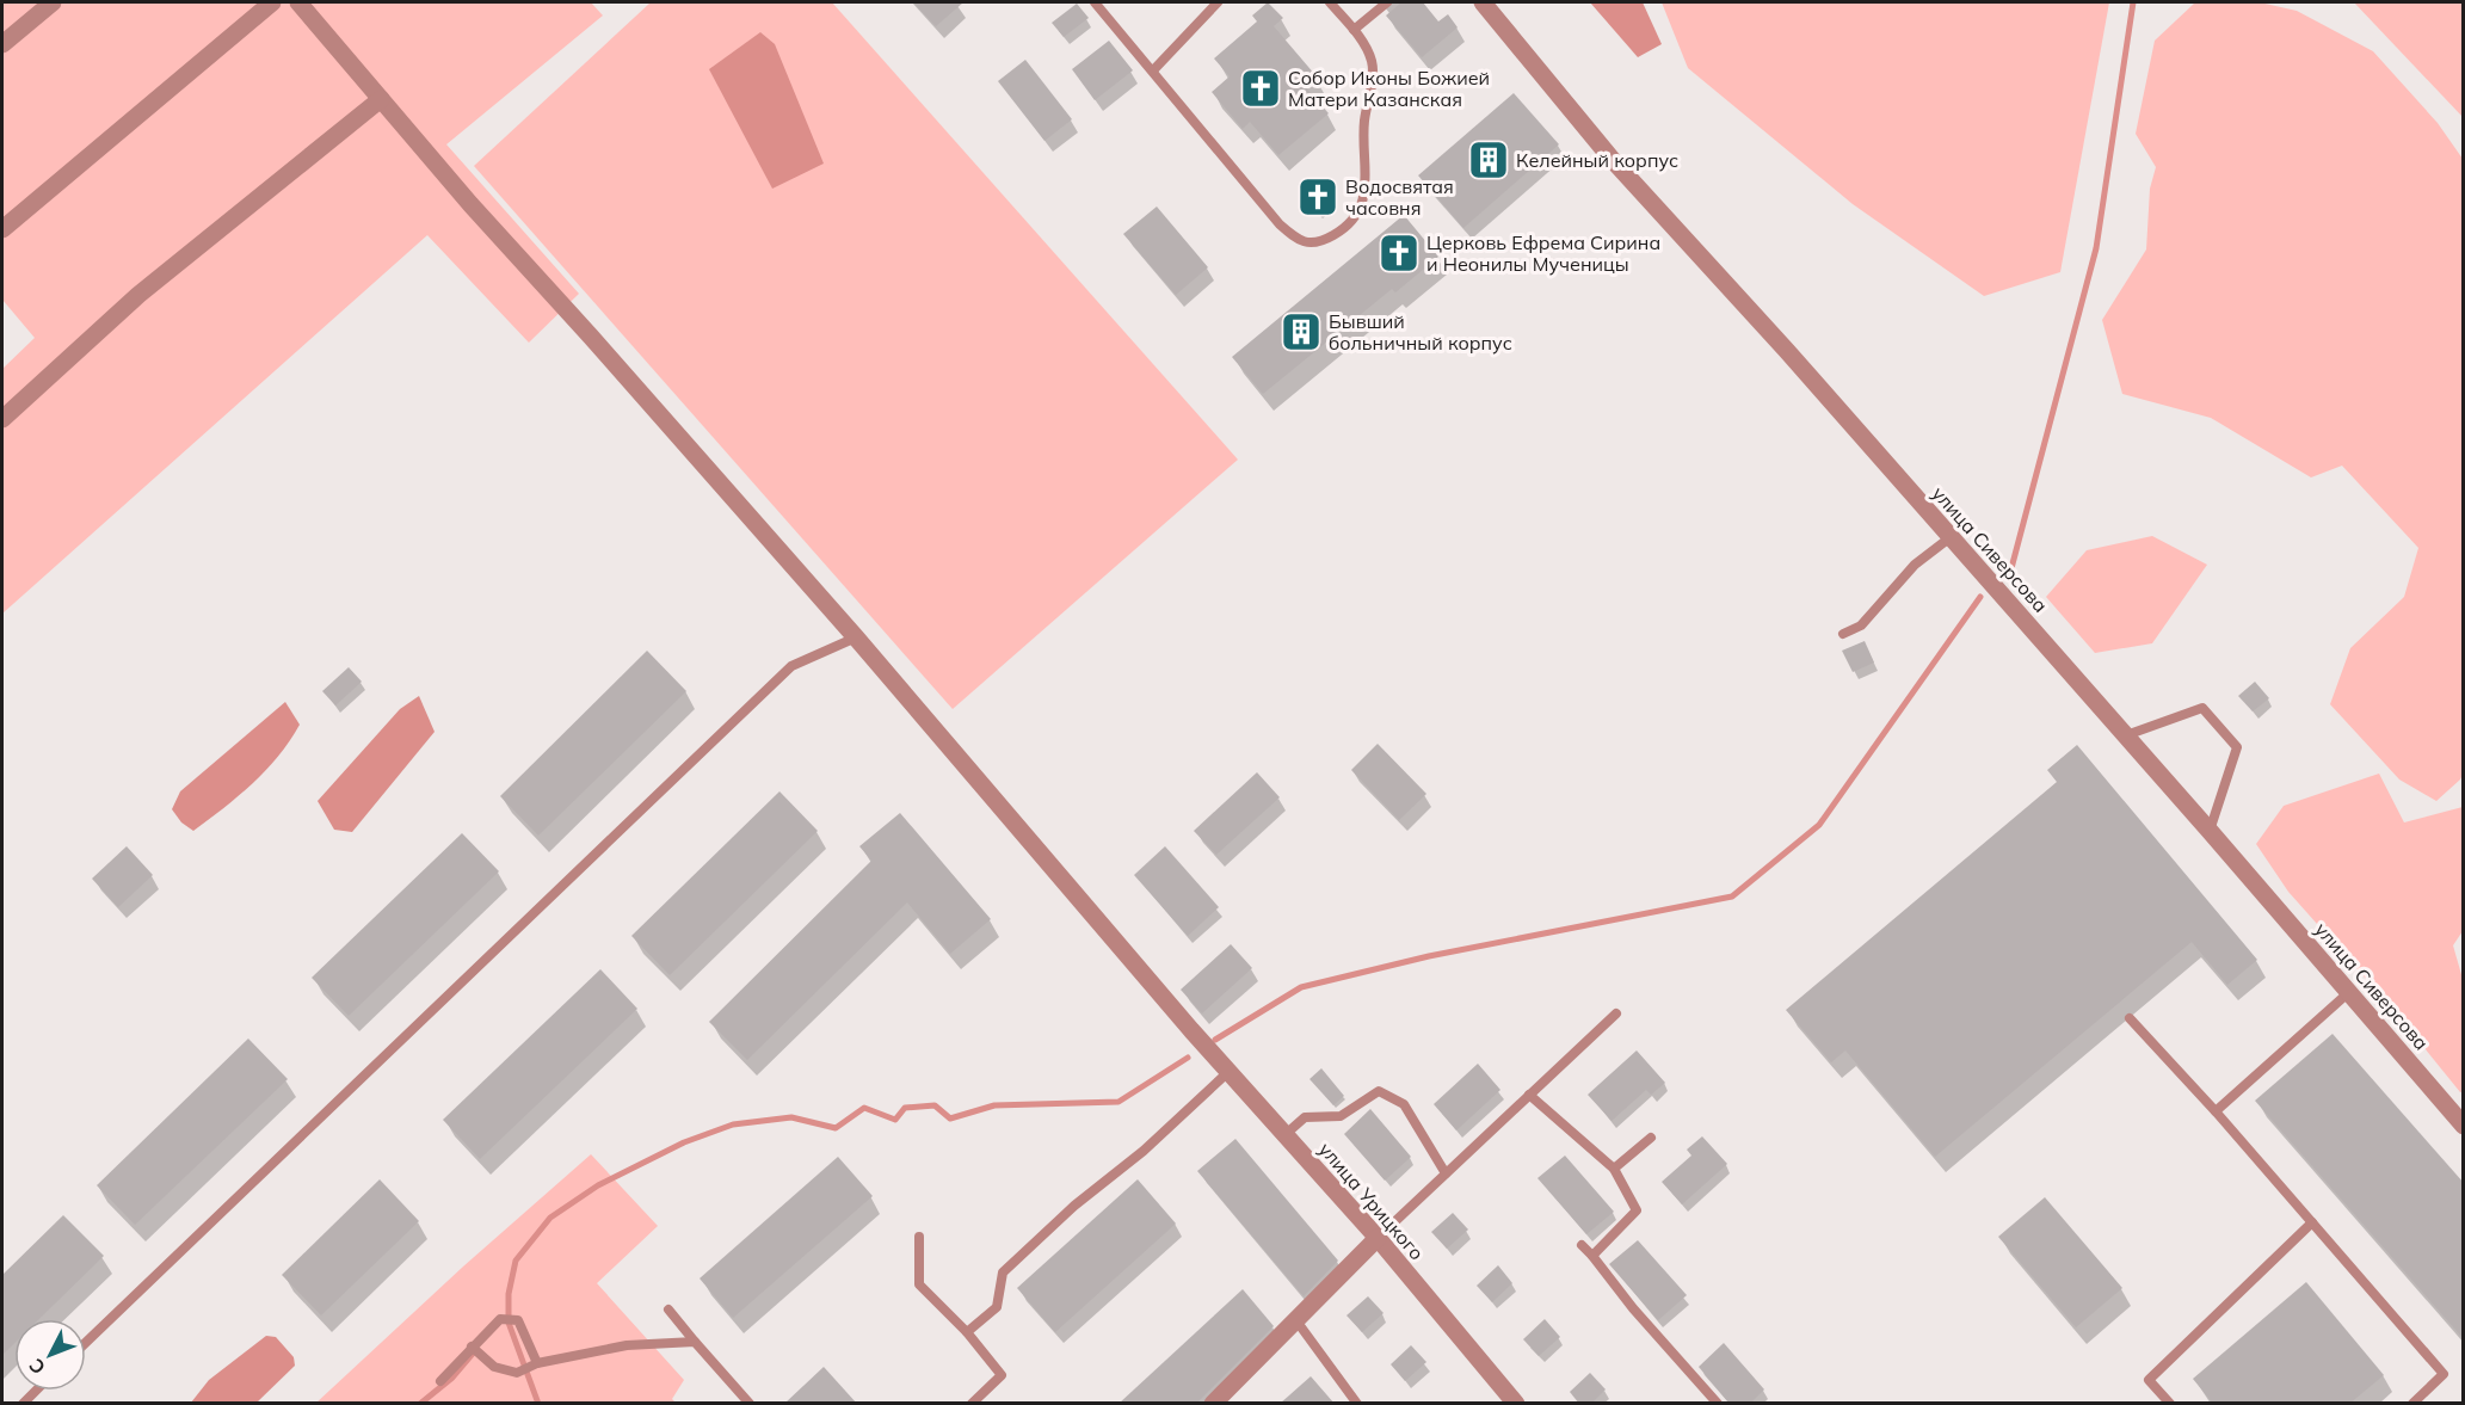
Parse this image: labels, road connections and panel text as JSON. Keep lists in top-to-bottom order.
{
  "streets": {
    "street": ["улица Сиверсова", "улица Урицкого"]
  },
  "places": {
    "church": ["Собор Иконы Божией Матери Казанская", "Водосвятая часовня", "Церковь Ефрема Сирина и Неонилы Мученицы"],
    "building": ["Келейный корпус", "Бывший больничный корпус"]
  },
  "north": "bottom left"
}
